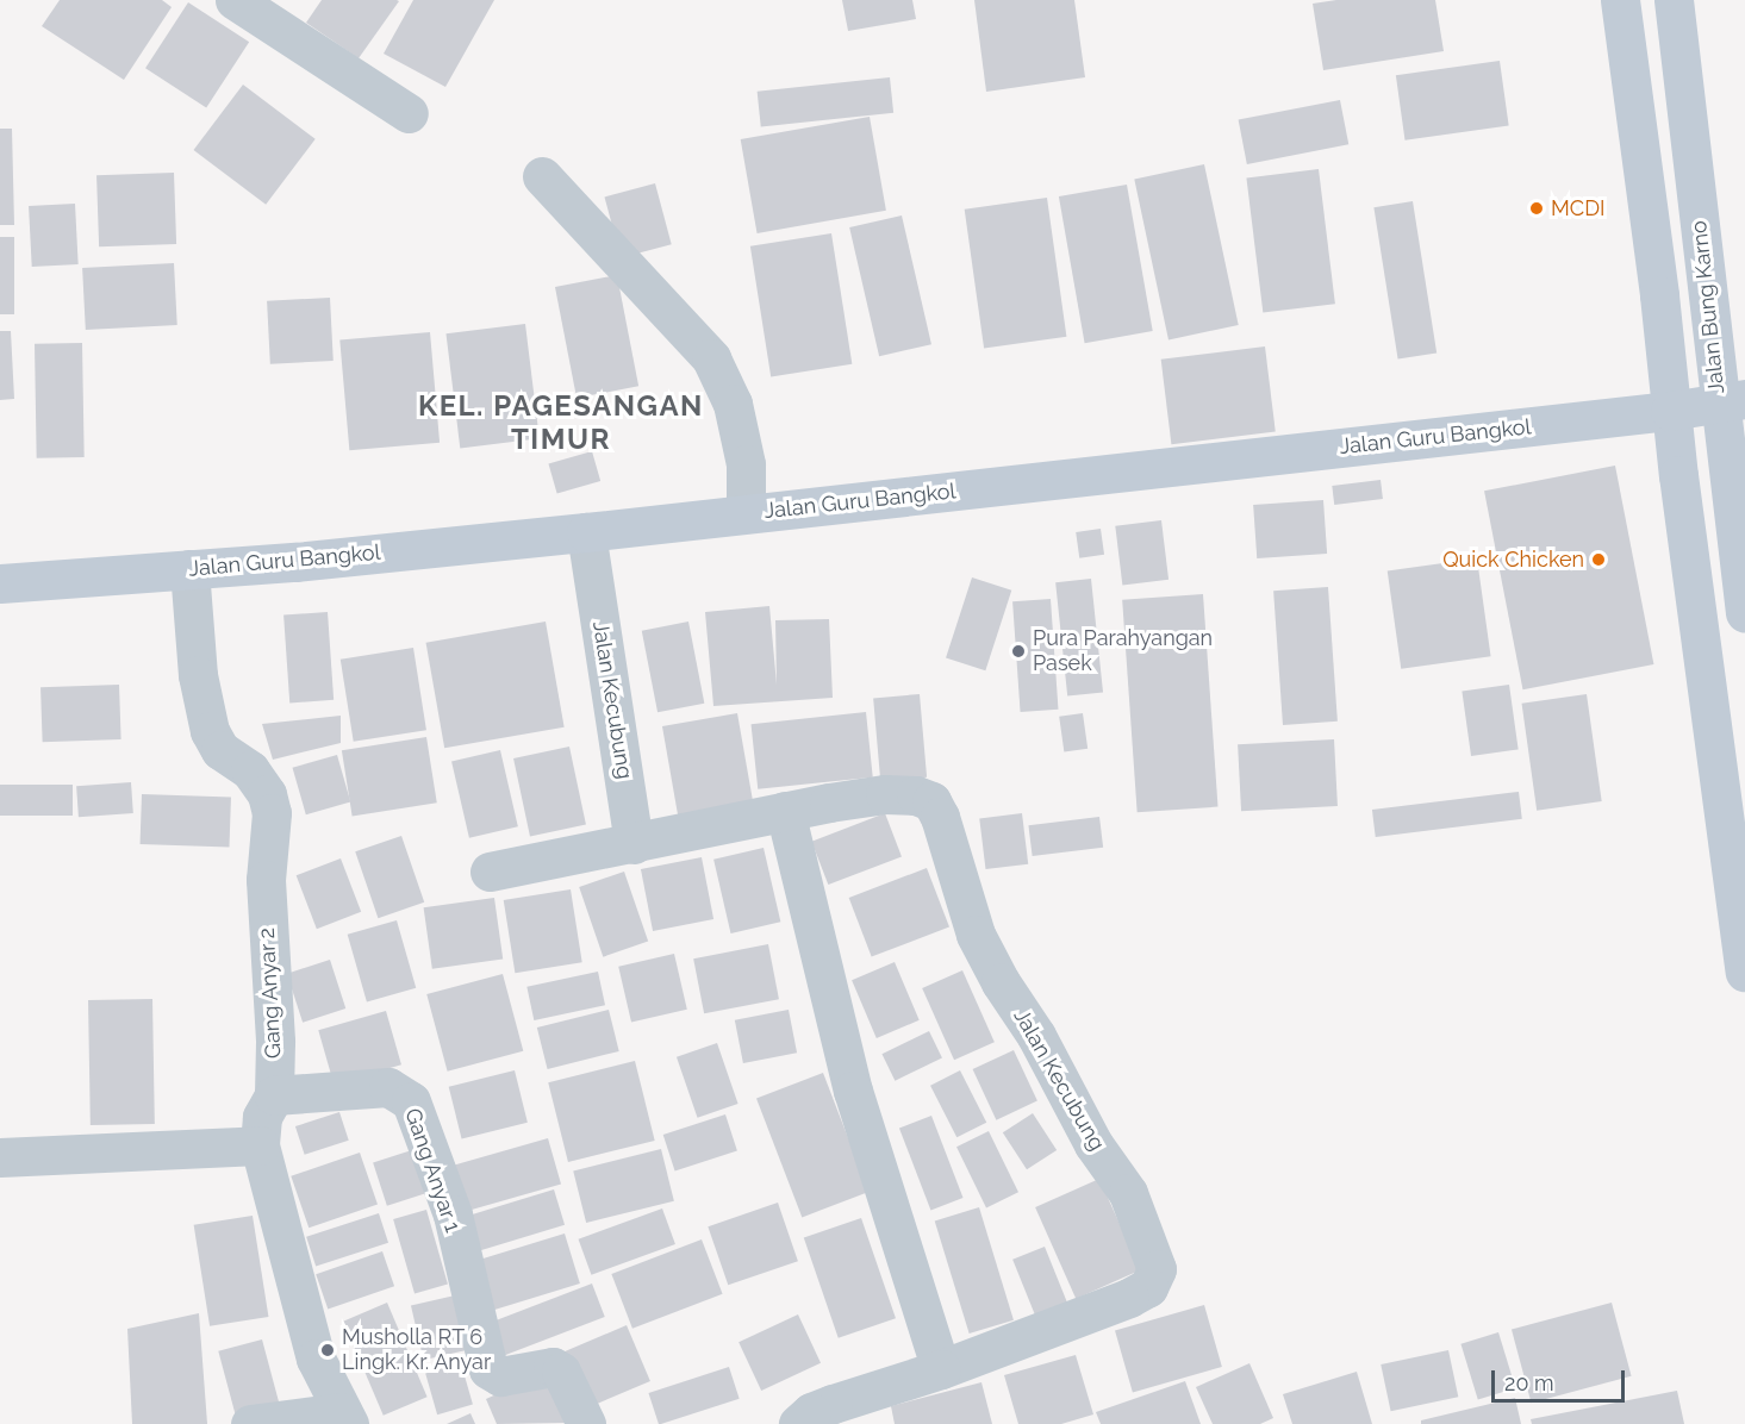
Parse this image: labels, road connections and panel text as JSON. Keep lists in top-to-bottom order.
{
  "streets": {
    "street": [
      "Jalan Bung Karno",
      "Jalan Guru Bangkol",
      "Jalan Kecubung",
      "Gang Anyar 2",
      "Gang Anyar 1"
    ]
  },
  "crossings": [
    ["Jalan Bung Karno", "Jalan Guru Bangkol"],
    ["Jalan Guru Bangkol", "Jalan Kecubung"],
    ["Jalan Guru Bangkol", "Gang Anyar 2"],
    ["Gang Anyar 2", "Gang Anyar 1"]
  ],
  "districts": ["KEL. PAGESANGAN TIMUR"],
  "places": [
    "MCDI",
    "Quick Chicken",
    "Pura Parahyangan Pasek",
    "Musholla RT 6 Lingk. Kr. Anyar"
  ],
  "scale_bar": "20 m"
}
